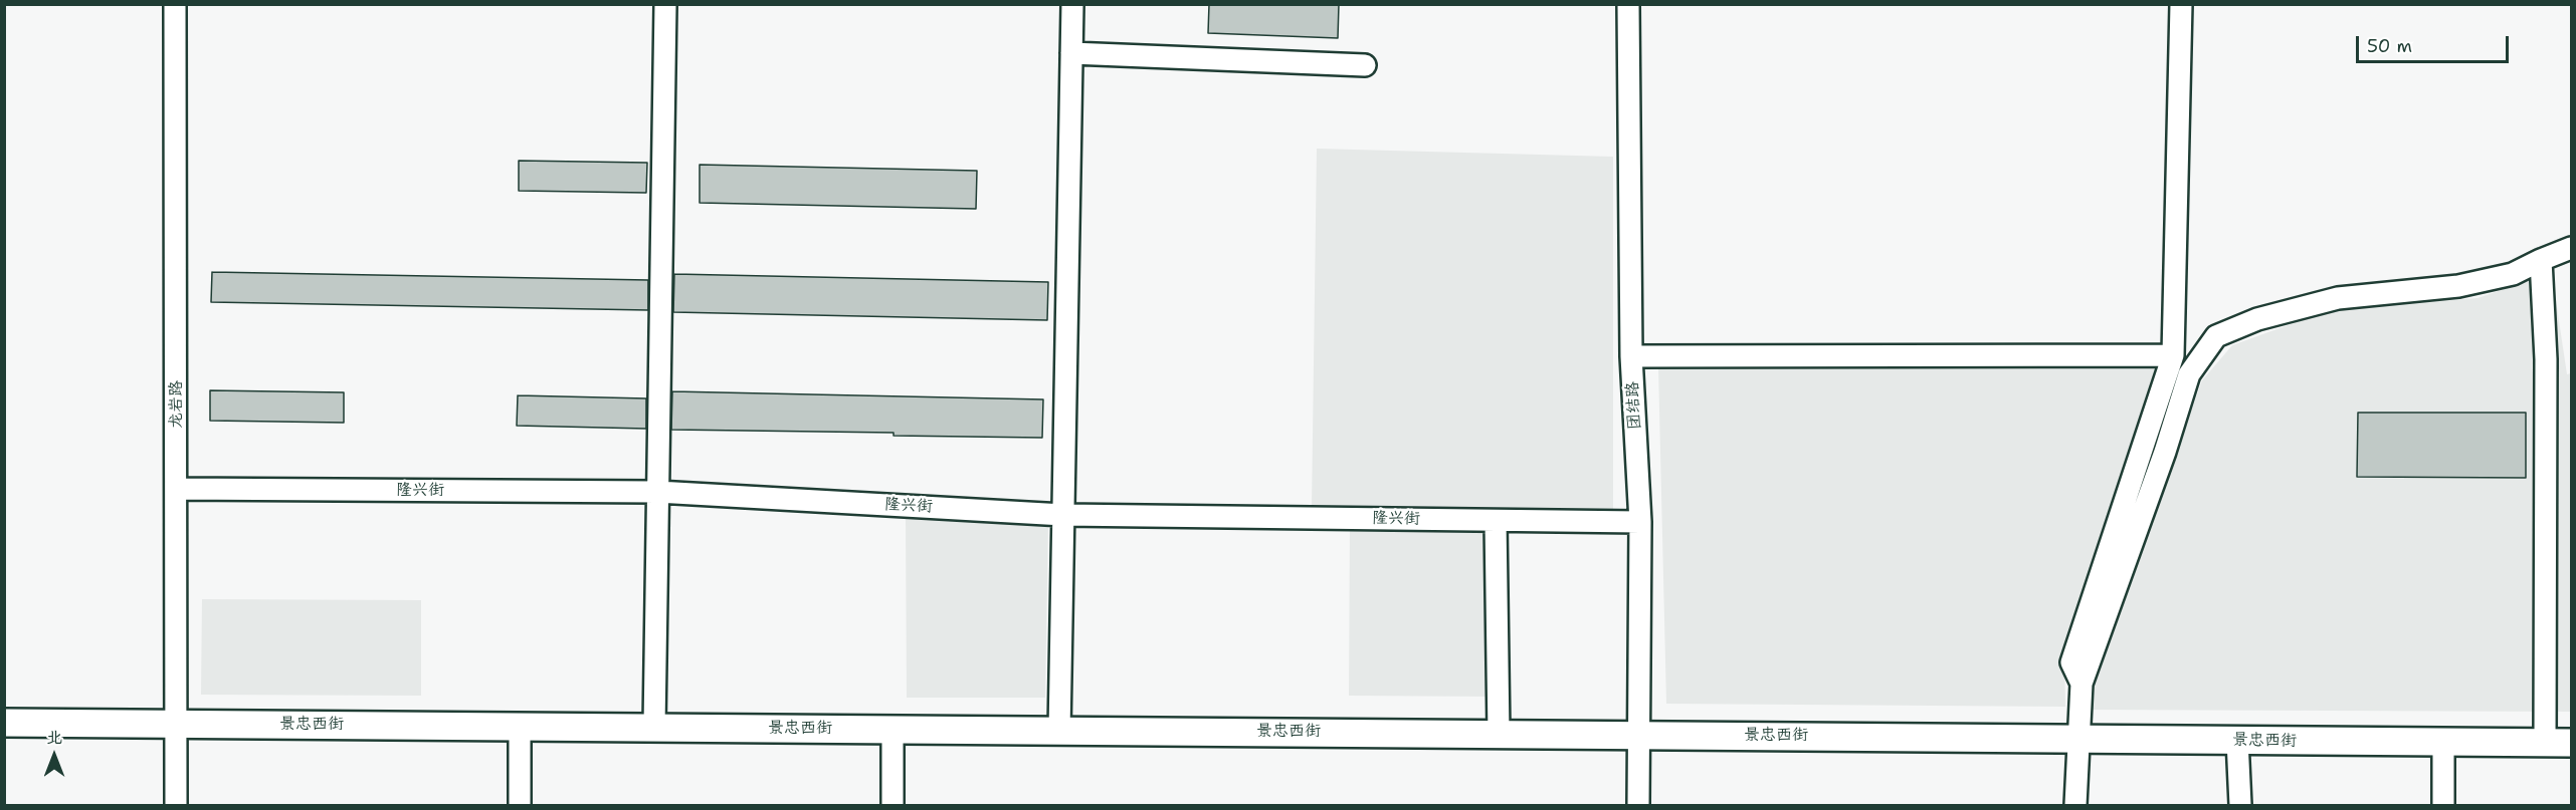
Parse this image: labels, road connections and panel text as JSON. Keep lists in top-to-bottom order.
{
  "streets": {
    "main road": ["景忠西街"],
    "street": ["龙岩路", "团结路", "隆兴街"]
  },
  "crossings": [
    ["龙岩路", "隆兴街"],
    ["龙岩路", "景忠西街"],
    ["团结路", "隆兴街"],
    ["团结路", "景忠西街"]
  ],
  "scale_bar": "50 m",
  "north": "top"
}
